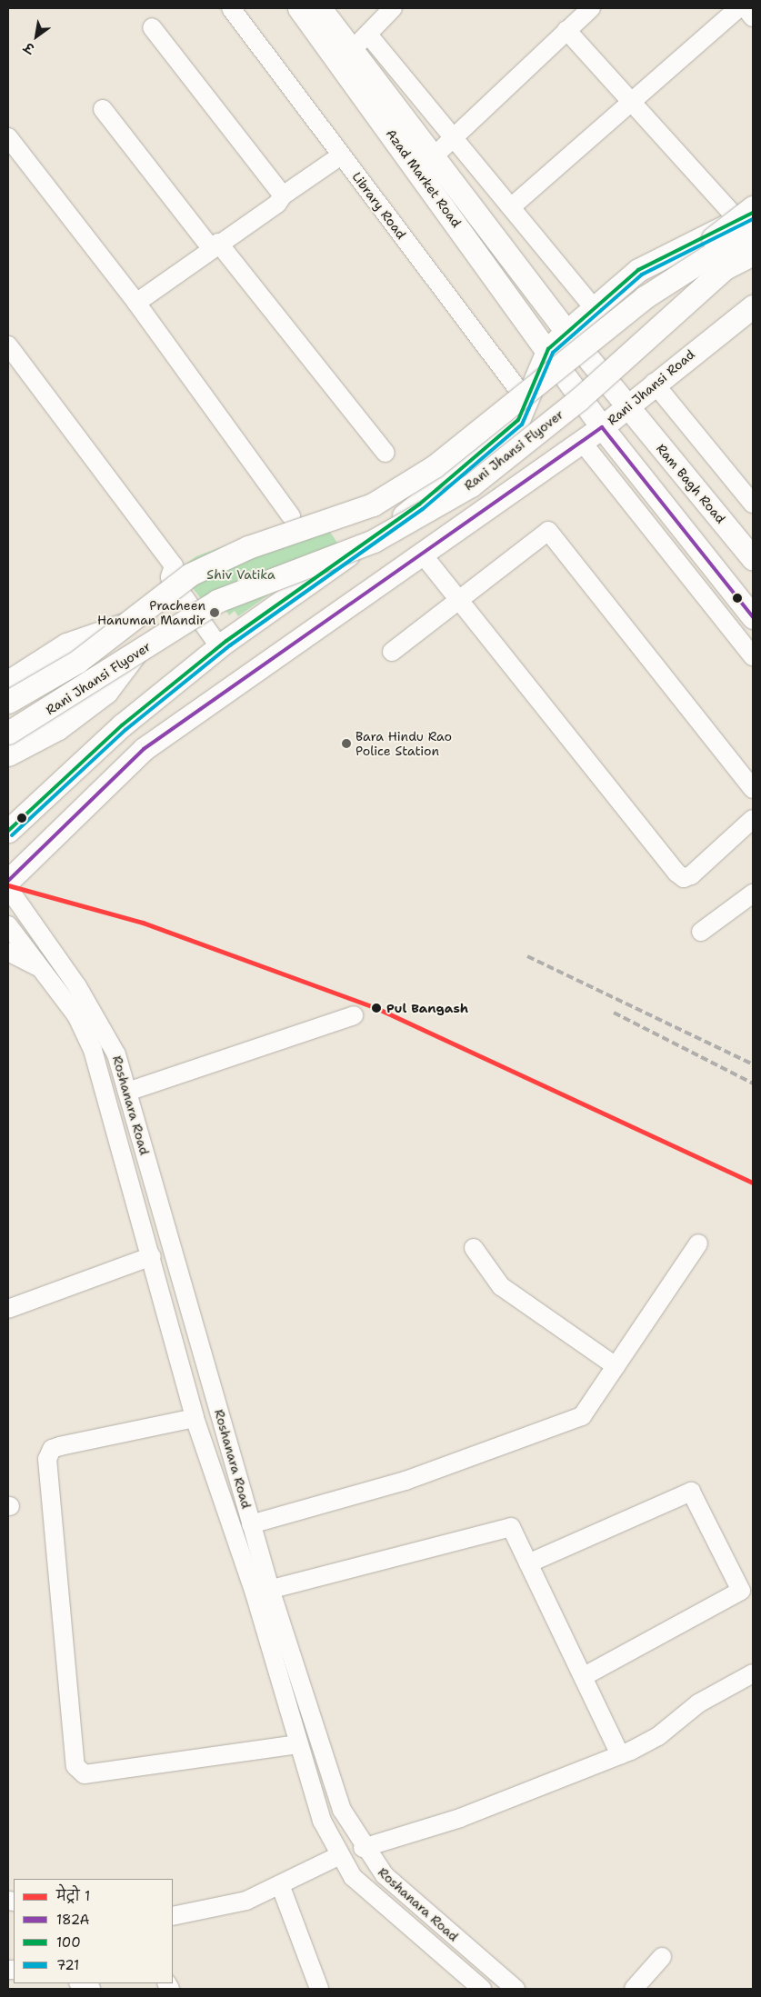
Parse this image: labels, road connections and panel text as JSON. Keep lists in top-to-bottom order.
{
  "streets": {
    "main road": [
      "Azad Market Road",
      "Rani Jhansi Road",
      "Rani Jhansi Flyover",
      "Ram Bagh Road"
    ],
    "street": ["Library Road", "Roshanara Road"]
  },
  "crossings": [
    ["Azad Market Road", "Rani Jhansi Road"],
    ["Azad Market Road", "Ram Bagh Road"],
    ["Rani Jhansi Road", "Ram Bagh Road"]
  ],
  "parks": ["Shiv Vatika"],
  "places": ["Pracheen Hanuman Mandir", "Bara Hindu Rao Police Station", "Pul Bangash"],
  "lines": [
    "transit line 100",
    "transit line 721",
    "transit line 182A",
    "metro line 1"
  ],
  "legend": [
    "मेट्रो 1",
    "182A",
    "100",
    "721"
  ],
  "north": "bottom left"
}
